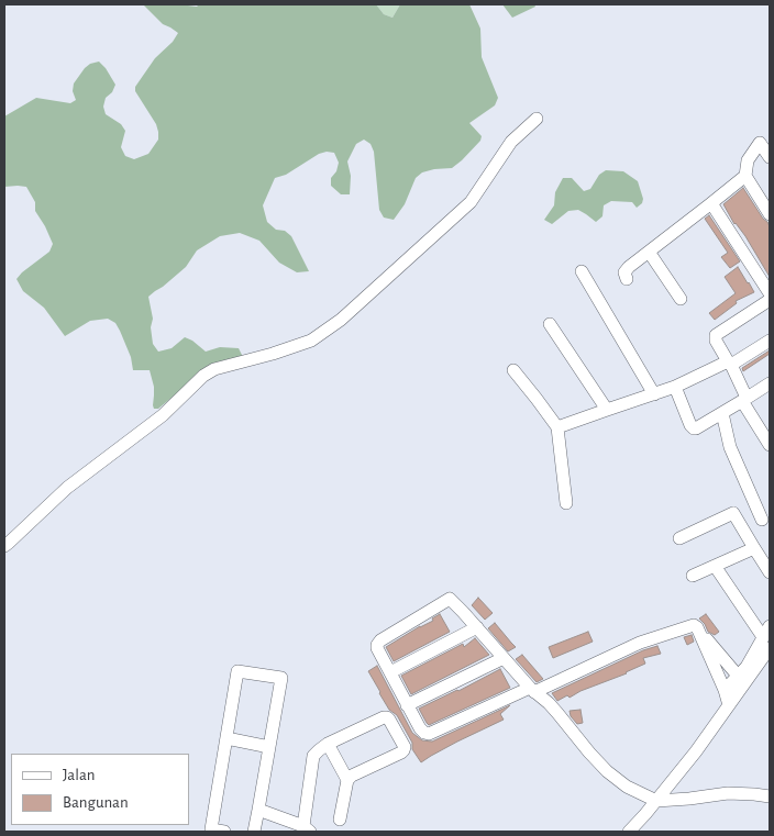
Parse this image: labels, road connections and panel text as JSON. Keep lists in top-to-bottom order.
{
  "legend": ["Jalan", "Bangunan"]
}
